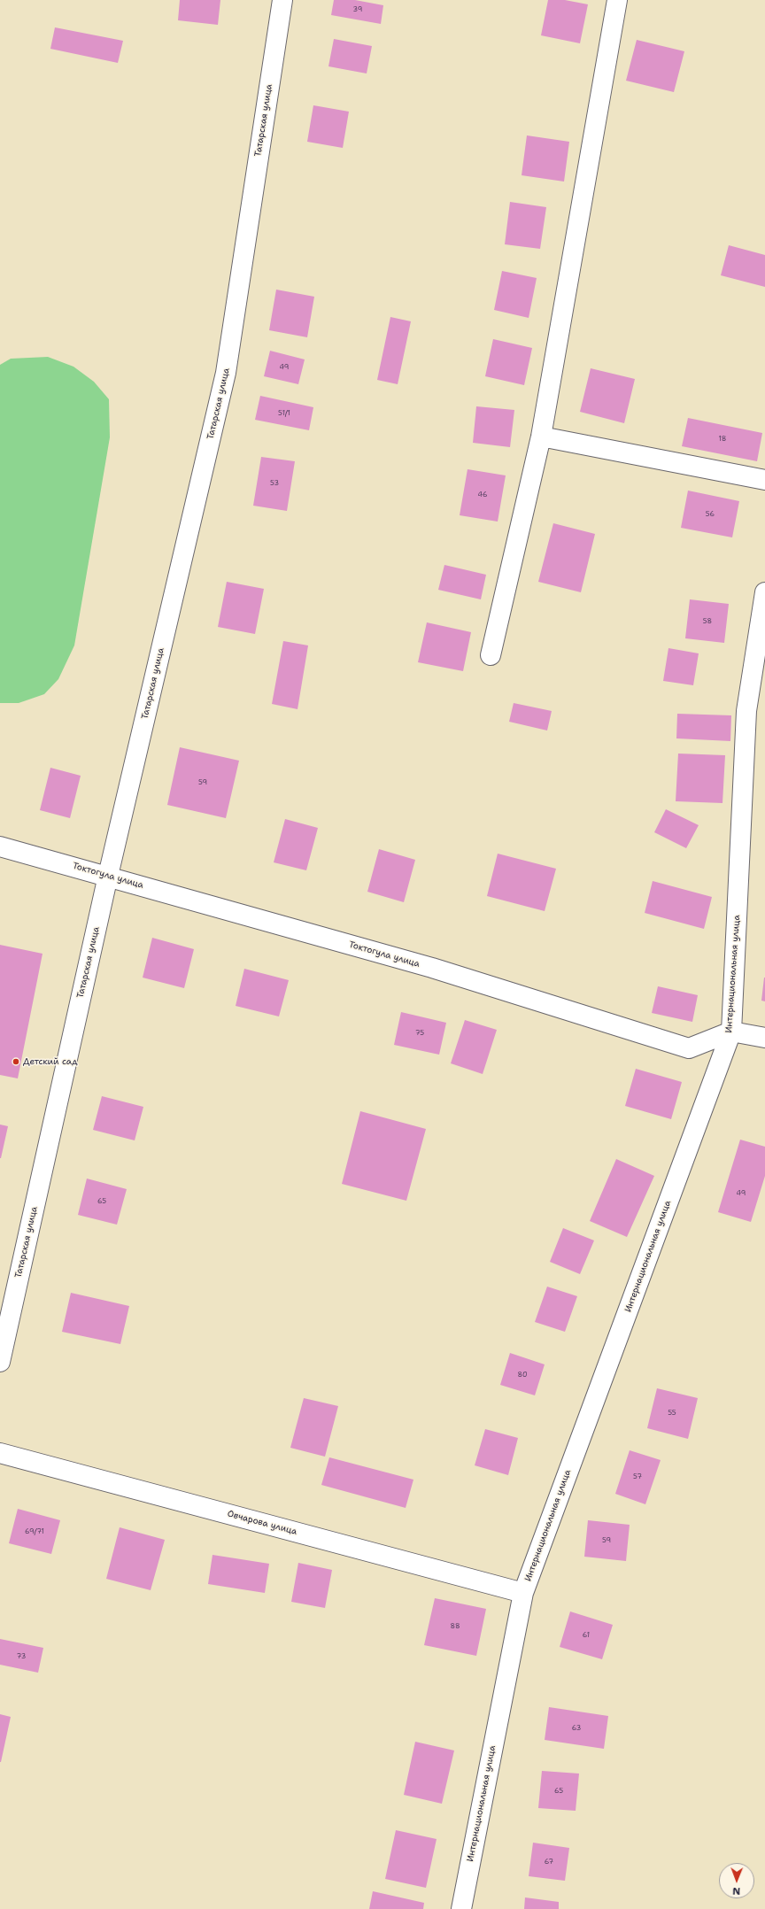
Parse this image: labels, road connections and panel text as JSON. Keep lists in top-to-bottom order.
{
  "streets": {
    "street": [
      "Татарская улица",
      "Токтогула улица",
      "Интернациональная улица",
      "Овчарова улица"
    ]
  },
  "crossings": [
    ["Татарская улица", "Токтогула улица"],
    ["Токтогула улица", "Интернациональная улица"],
    ["Интернациональная улица", "Овчарова улица"]
  ],
  "places": ["Детский сад"],
  "house_numbers": [
    "39",
    "49",
    "51/1",
    "18",
    "53",
    "46",
    "56",
    "58",
    "59",
    "75",
    "49",
    "65",
    "80",
    "55",
    "57",
    "69/71",
    "59",
    "88",
    "61",
    "73",
    "63",
    "65",
    "67"
  ],
  "north": "bottom"
}
